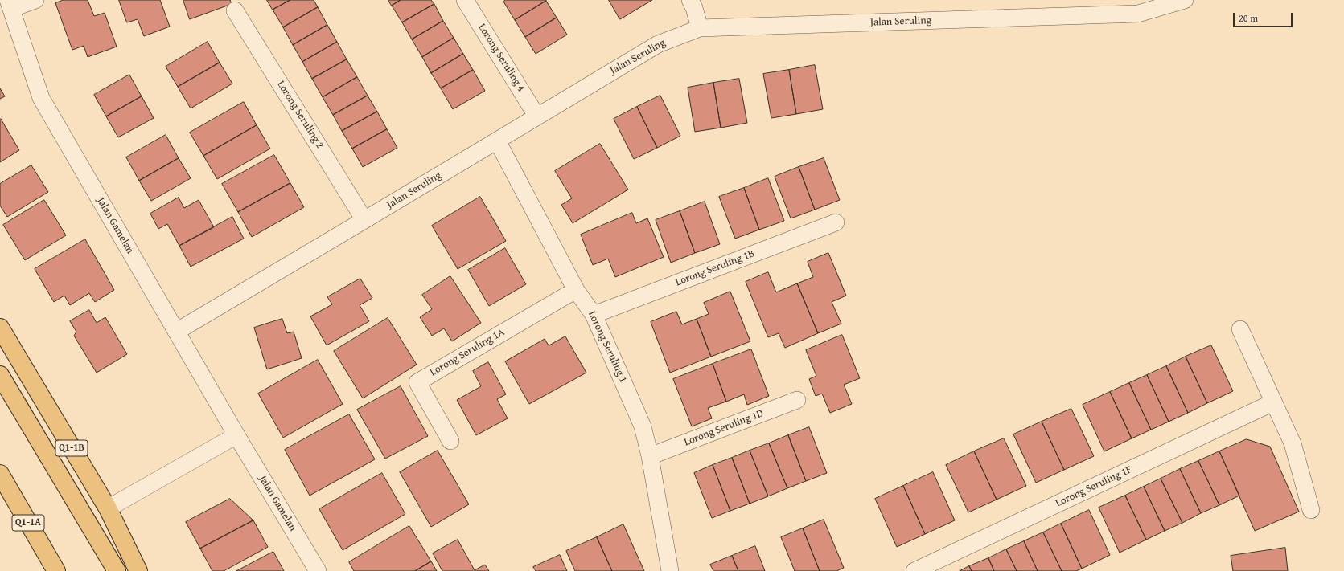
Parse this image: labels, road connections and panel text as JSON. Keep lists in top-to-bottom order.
{
  "streets": {
    "main road": ["Q1-1B", "Q1-1A"],
    "street": [
      "Jalan Seruling",
      "Lorong Seruling 4",
      "Lorong Seruling 2",
      "Jalan Gamelan",
      "Lorong Seruling 1B",
      "Lorong Seruling 1",
      "Lorong Seruling 1A",
      "Lorong Seruling 1D",
      "Lorong Seruling 1F"
    ]
  },
  "crossings": [
    ["Jalan Seruling", "Lorong Seruling 4"],
    ["Jalan Seruling", "Lorong Seruling 2"],
    ["Jalan Seruling", "Jalan Gamelan"],
    ["Jalan Seruling", "Lorong Seruling 1"],
    ["Lorong Seruling 1B", "Lorong Seruling 1"],
    ["Lorong Seruling 1", "Lorong Seruling 1A"],
    ["Lorong Seruling 1", "Lorong Seruling 1D"]
  ],
  "scale_bar": "20 m"
}
